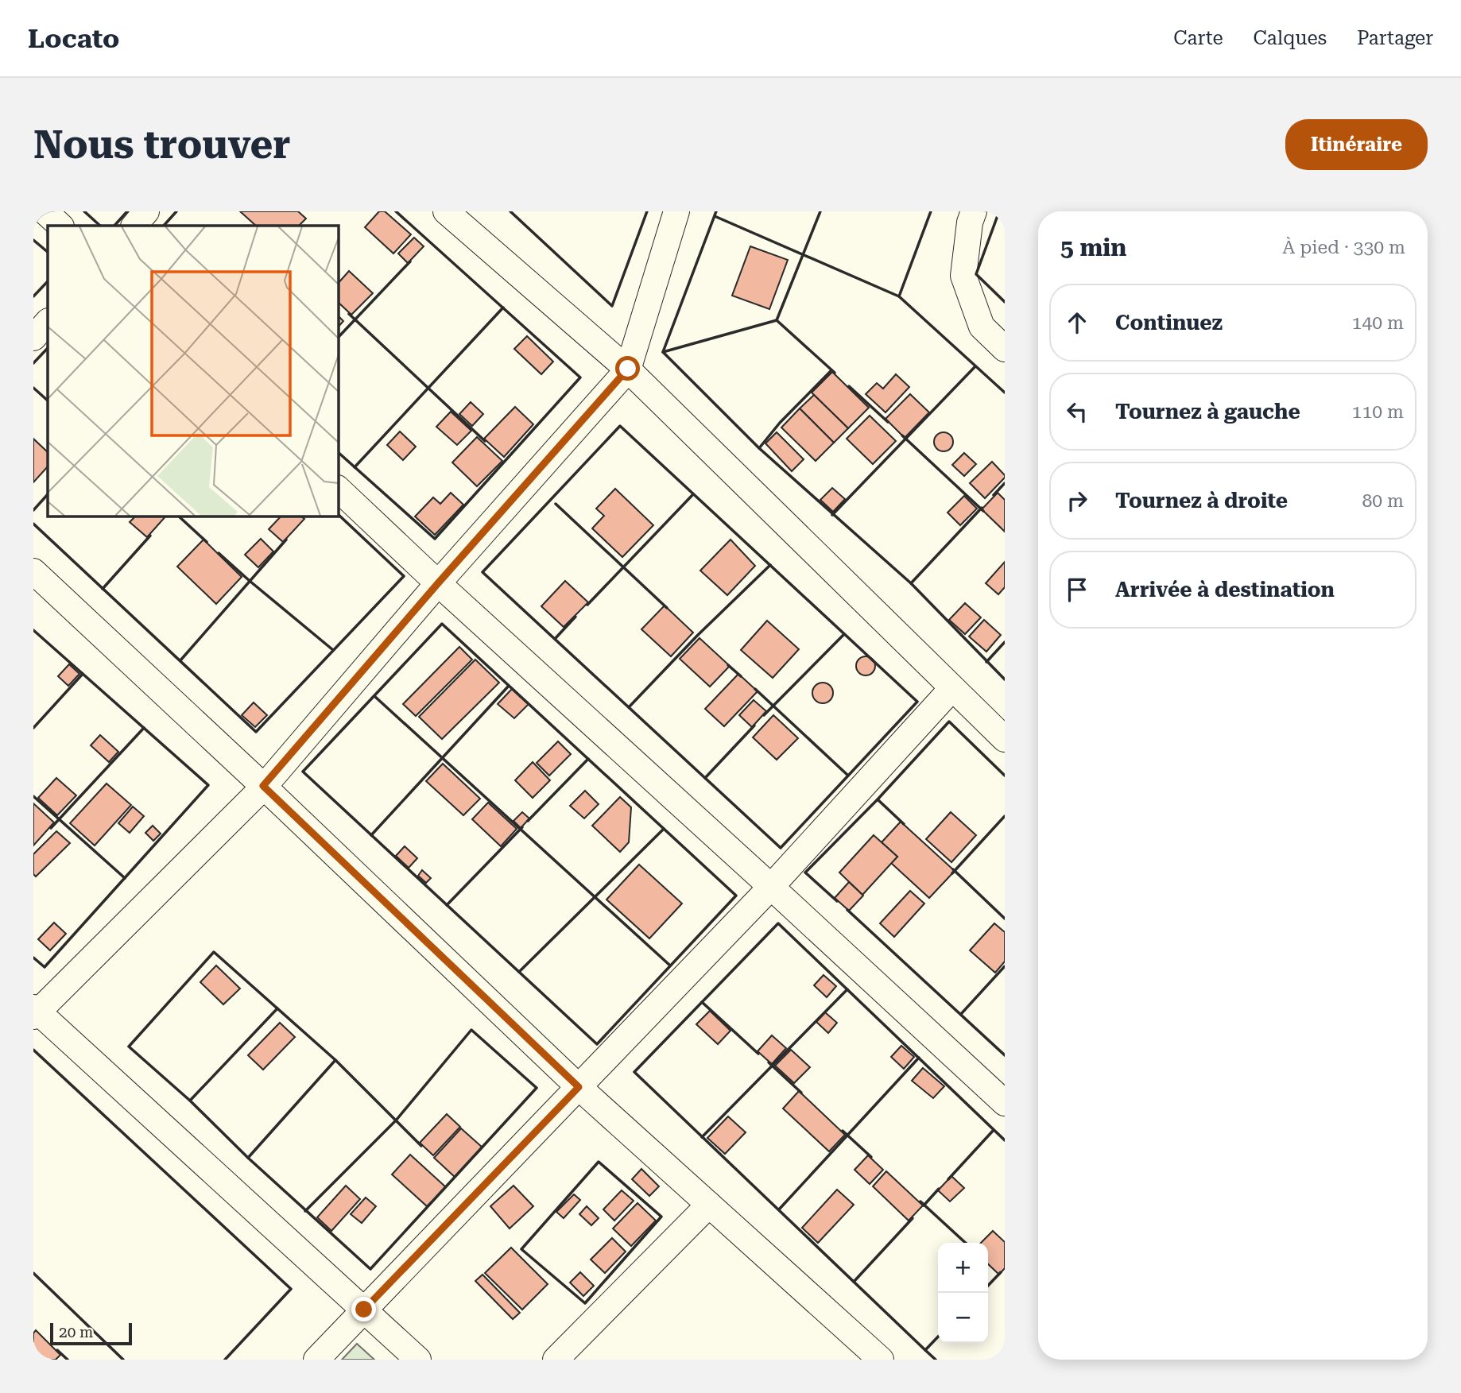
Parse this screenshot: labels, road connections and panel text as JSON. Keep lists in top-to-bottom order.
{
  "scale_bar": "20 m",
  "page": {
    "header": "Locato",
    "nav": ["Carte", "Calques", "Partager"],
    "buttons": "Itinéraire",
    "title": "Nous trouver",
    "heading": ["5 min", "À pied · 330 m"],
    "list": [
      ["Continuez", "140 m"],
      ["Tournez à gauche", "110 m"],
      ["Tournez à droite", "80 m"],
      "Arrivée à destination"
    ],
    "map_buttons": ["+", "−"],
    "scale": "20 m"
  }
}
